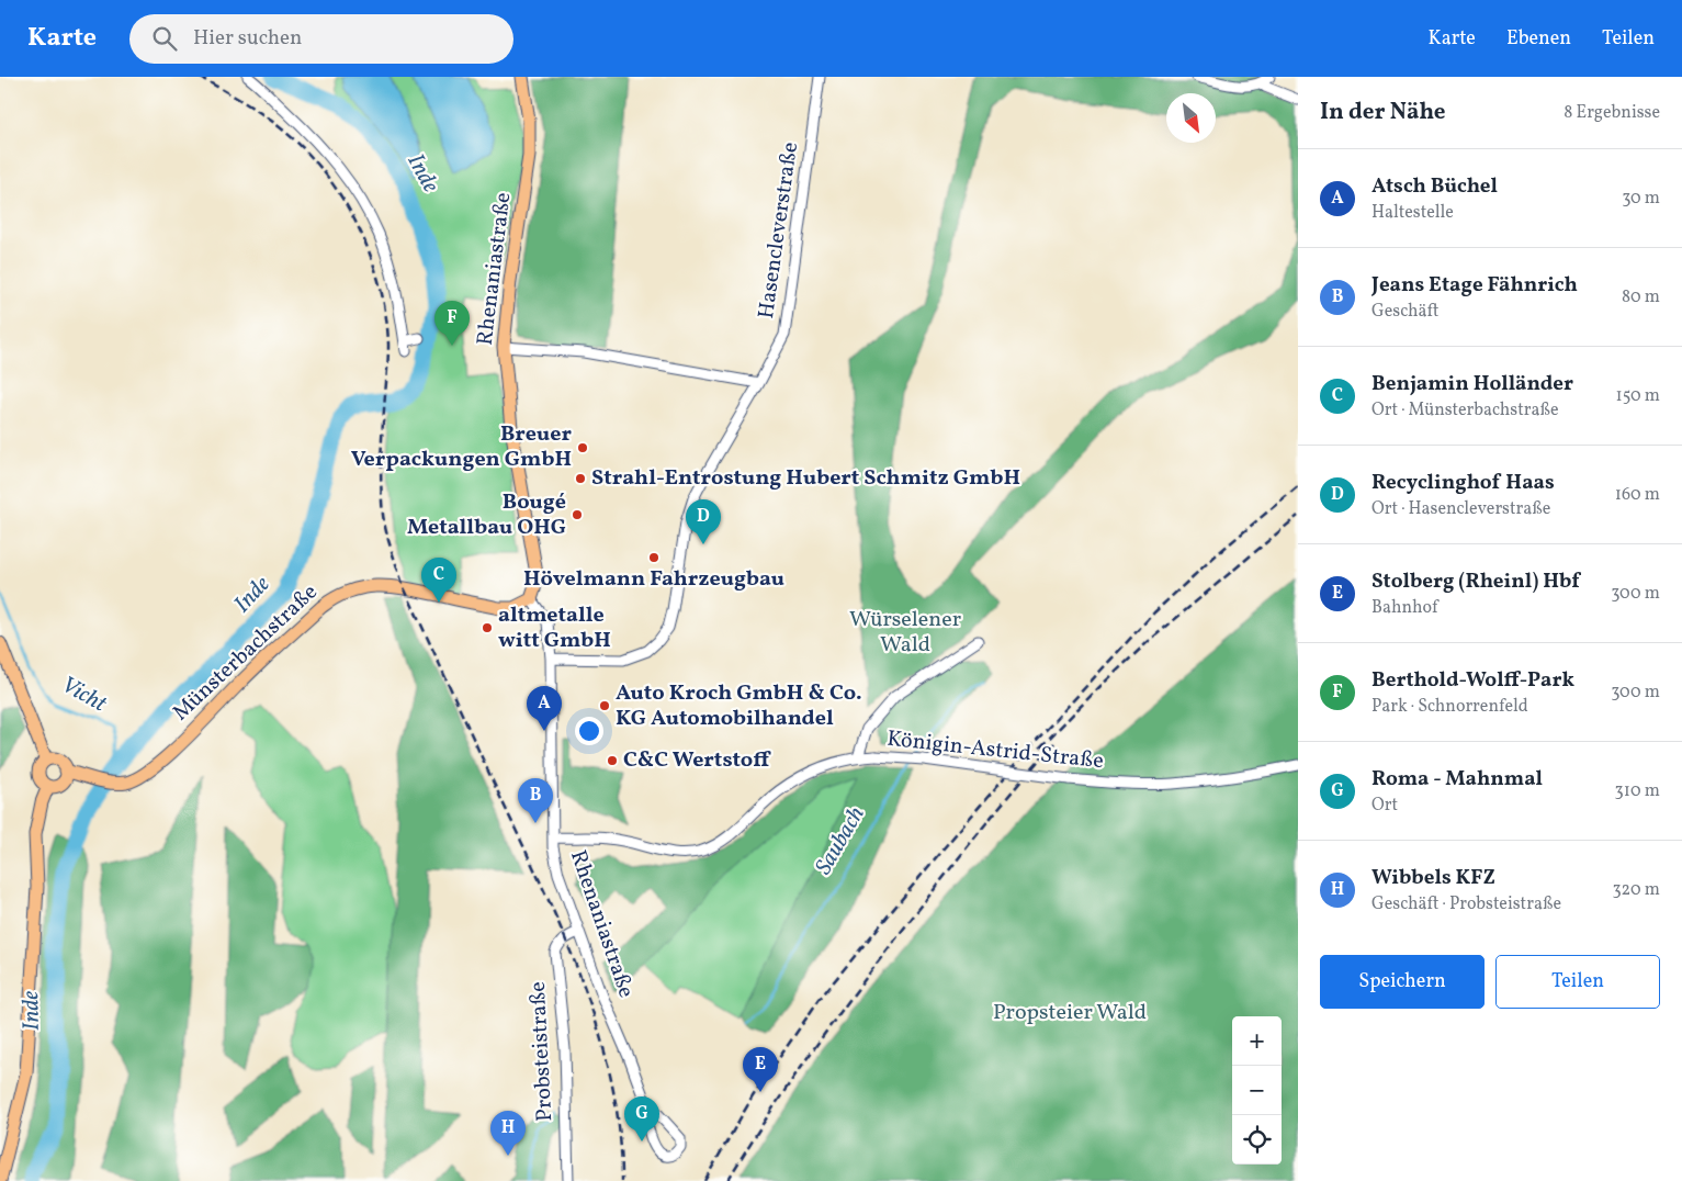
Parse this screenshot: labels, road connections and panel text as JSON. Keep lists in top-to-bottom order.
{
  "streets": {
    "main road": ["Rhenaniastraße", "Münsterbachstraße"],
    "street": ["Hasencleverstraße", "Königin-Astrid-Straße", "Probsteistraße"]
  },
  "crossings": [
    ["Hasencleverstraße", "Rhenaniastraße"],
    ["Rhenaniastraße", "Münsterbachstraße"],
    ["Rhenaniastraße", "Königin-Astrid-Straße"],
    ["Rhenaniastraße", "Probsteistraße"]
  ],
  "water": ["Inde", "Vicht", "Saubach"],
  "parks": ["Würselener Wald", "Propsteier Wald"],
  "places": [
    "Breuer Verpackungen GmbH",
    "Strahl-Entrostung Hubert Schmitz GmbH",
    "Bougé Metallbau OHG",
    "Hövelmann Fahrzeugbau",
    "altmetalle witt GmbH",
    "Auto Kroch GmbH & Co. KG Automobilhandel",
    "C&C Wertstoff"
  ],
  "north": "bottom right",
  "page": {
    "header": "Karte",
    "search": "Hier suchen",
    "nav": ["Karte", "Ebenen", "Teilen"],
    "heading": ["In der Nähe", "8 Ergebnisse"],
    "list": [
      {
        "mark": "A",
        "name": "Atsch Büchel",
        "note": "Haltestelle",
        "value": "30 m"
      },
      {
        "mark": "B",
        "name": "Jeans Etage Fähnrich",
        "note": "Geschäft",
        "value": "80 m"
      },
      {
        "mark": "C",
        "name": "Benjamin Holländer",
        "note": "Ort · Münsterbachstraße",
        "value": "150 m"
      },
      {
        "mark": "D",
        "name": "Recyclinghof Haas",
        "note": "Ort · Hasencleverstraße",
        "value": "160 m"
      },
      {
        "mark": "E",
        "name": "Stolberg (Rheinl) Hbf",
        "note": "Bahnhof",
        "value": "300 m"
      },
      {
        "mark": "F",
        "name": "Berthold-Wolff-Park",
        "note": "Park · Schnorrenfeld",
        "value": "300 m"
      },
      {
        "mark": "G",
        "name": "Roma - Mahnmal",
        "note": "Ort",
        "value": "310 m"
      },
      {
        "mark": "H",
        "name": "Wibbels KFZ",
        "note": "Geschäft · Probsteistraße",
        "value": "320 m"
      }
    ],
    "pins": [
      "F",
      "D",
      "C",
      "A",
      "B",
      "E",
      "G",
      "H"
    ],
    "buttons": ["Speichern", "Teilen"],
    "map_buttons": ["+", "−"]
  }
}
